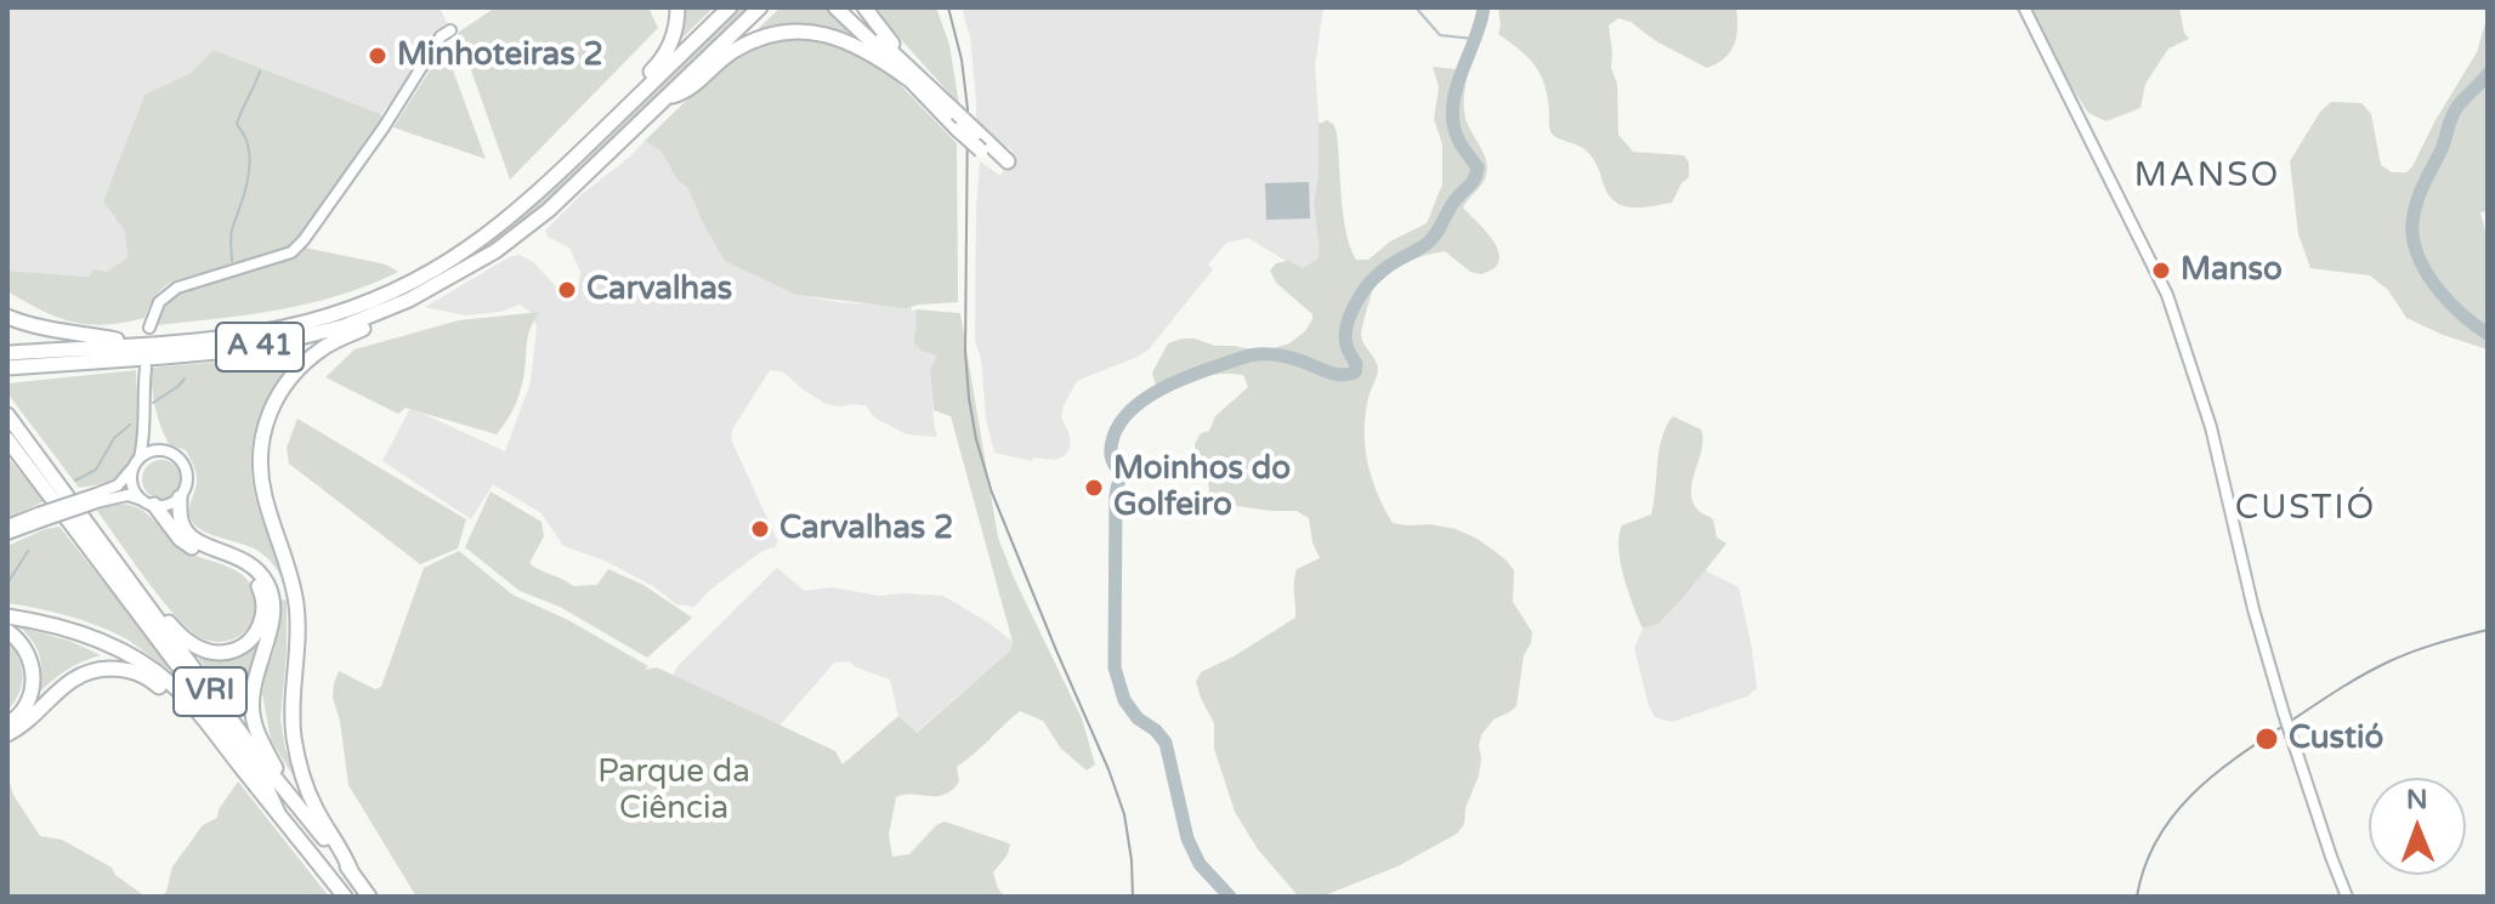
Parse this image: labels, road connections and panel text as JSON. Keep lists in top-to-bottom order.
{
  "streets": {
    "highway": ["A 41", "VRI"]
  },
  "districts": ["MANSO", "CUSTIÓ"],
  "parks": ["Parque da Ciência"],
  "places": [
    "Minhoteiras 2",
    "Manso",
    "Carvalhas",
    "Moinhos do Golfeiro",
    "Carvalhas 2",
    "Custió"
  ],
  "north": "top"
}
